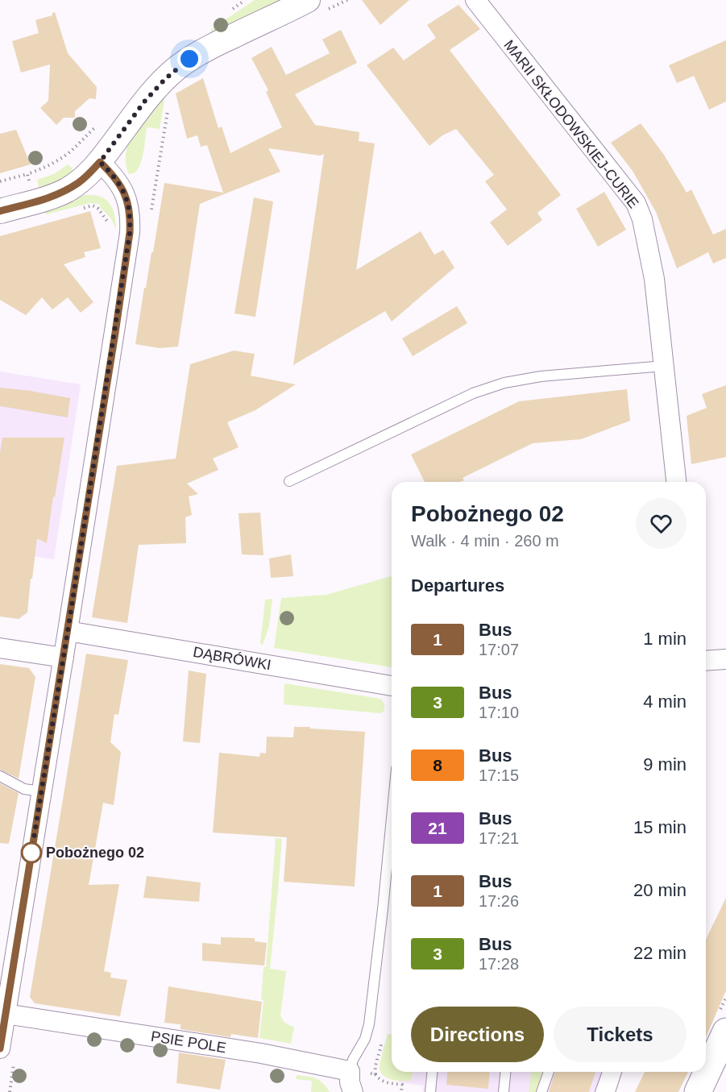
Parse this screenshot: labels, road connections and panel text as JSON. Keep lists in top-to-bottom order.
{
  "streets": {
    "street": ["MARII SKŁODOWSKIEJ-CURIE", "DĄBRÓWKI", "PSIE POLE"]
  },
  "places": ["Pobożnego 02"],
  "lines": ["bus line 1"],
  "page": {
    "heading": [
      ["Pobożnego 02", "Walk · 4 min · 260 m"],
      "Departures"
    ],
    "list": [
      {
        "mark": "1",
        "name": "Bus",
        "note": "17:07",
        "value": "1 min"
      },
      {
        "mark": "3",
        "name": "Bus",
        "note": "17:10",
        "value": "4 min"
      },
      {
        "mark": "8",
        "name": "Bus",
        "note": "17:15",
        "value": "9 min"
      },
      {
        "mark": "21",
        "name": "Bus",
        "note": "17:21",
        "value": "15 min"
      },
      {
        "mark": "1",
        "name": "Bus",
        "note": "17:26",
        "value": "20 min"
      },
      {
        "mark": "3",
        "name": "Bus",
        "note": "17:28",
        "value": "22 min"
      }
    ],
    "buttons": ["Directions", "Tickets"]
  }
}
